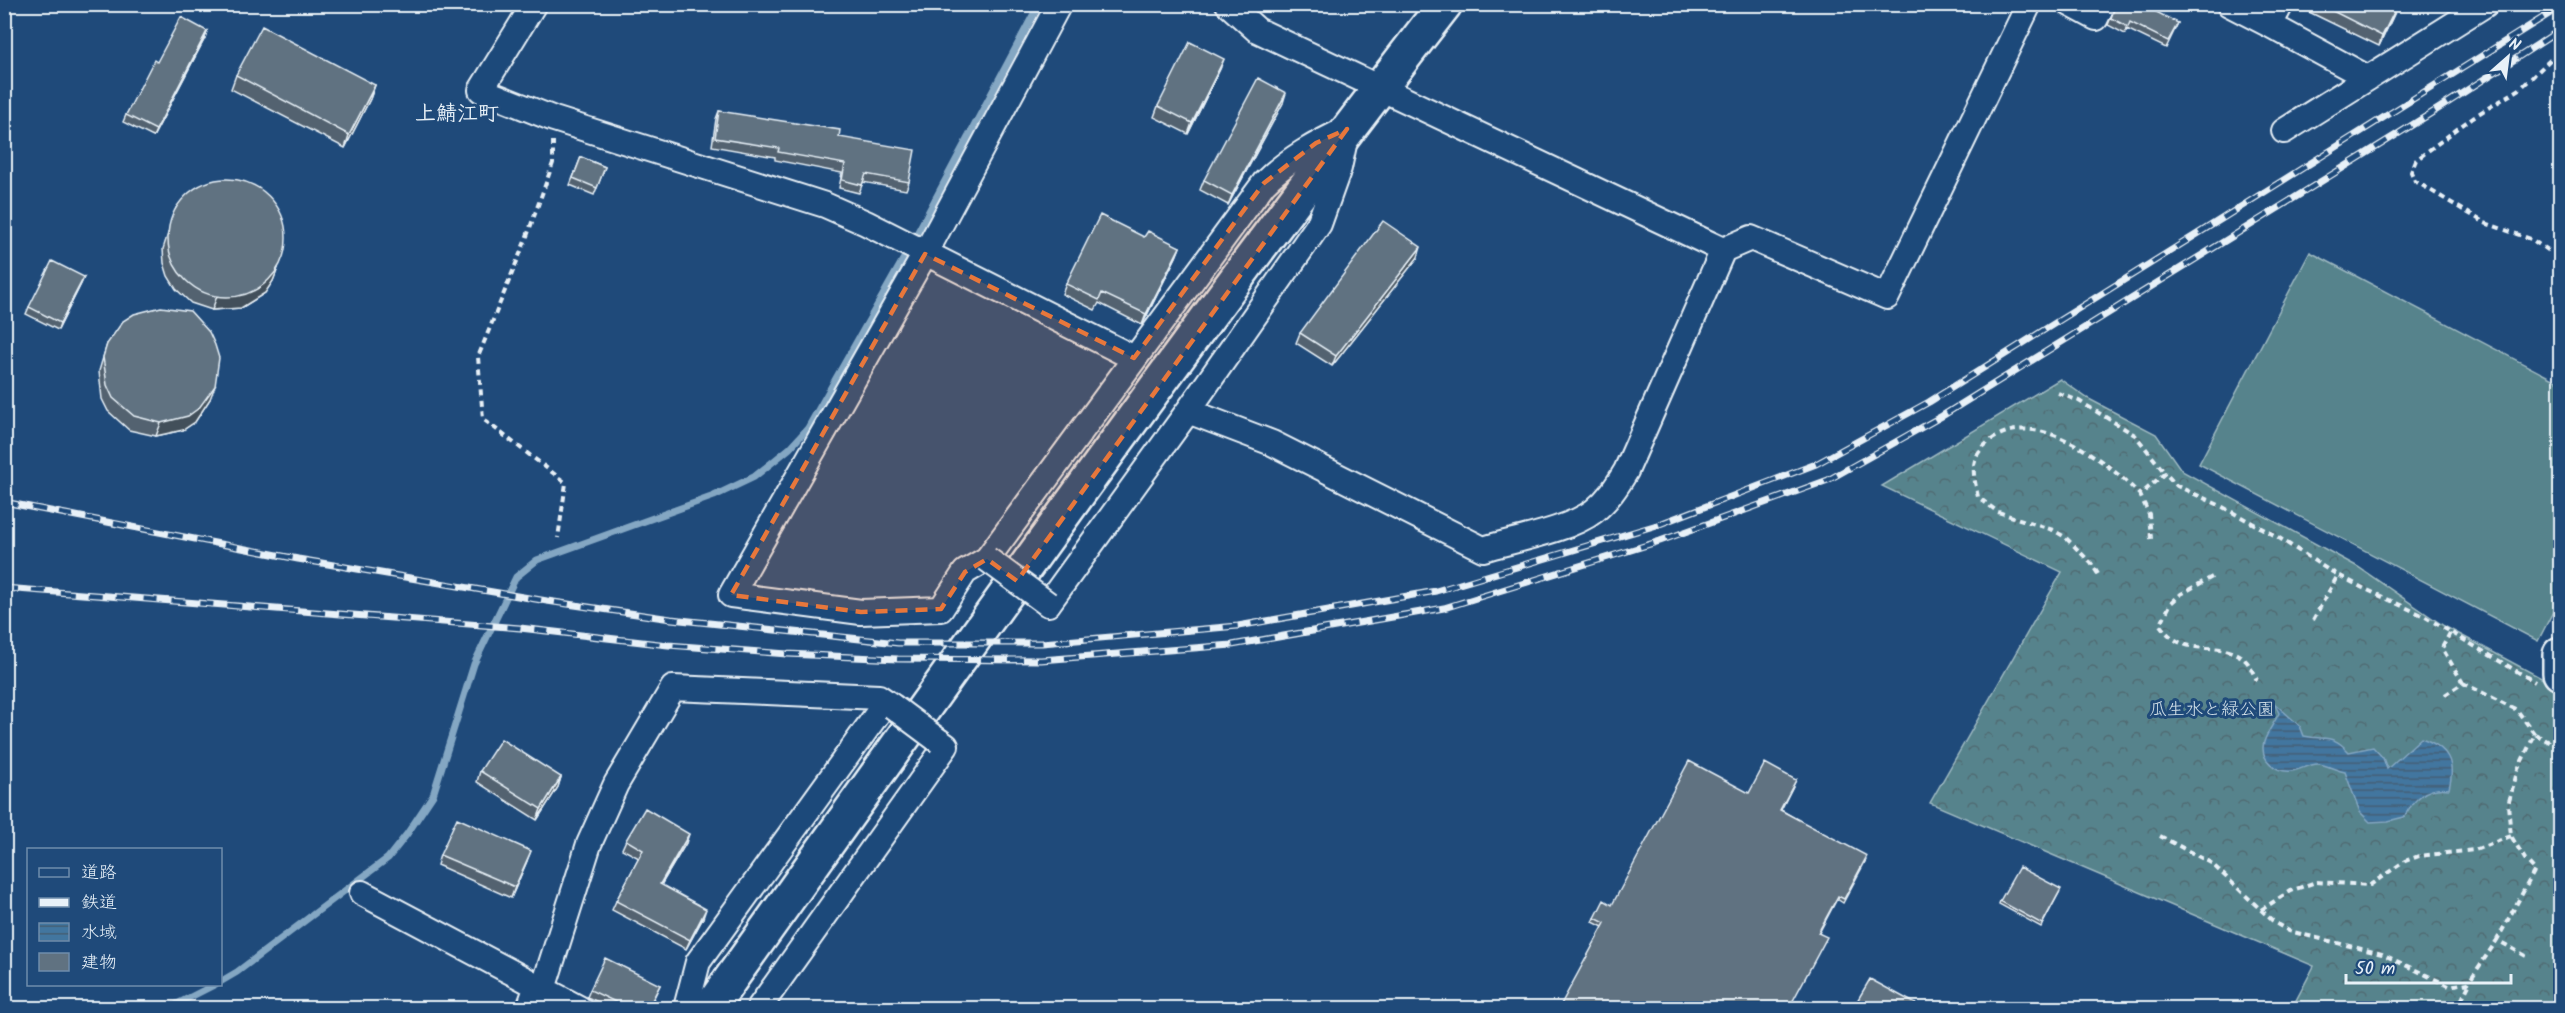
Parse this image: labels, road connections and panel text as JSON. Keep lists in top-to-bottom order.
{
  "districts": ["上鯖江町"],
  "parks": ["瓜生水と緑公園"],
  "legend": [
    "道路",
    "鉄道",
    "水域",
    "建物"
  ],
  "scale_bar": "50 m",
  "north": "top right"
}
